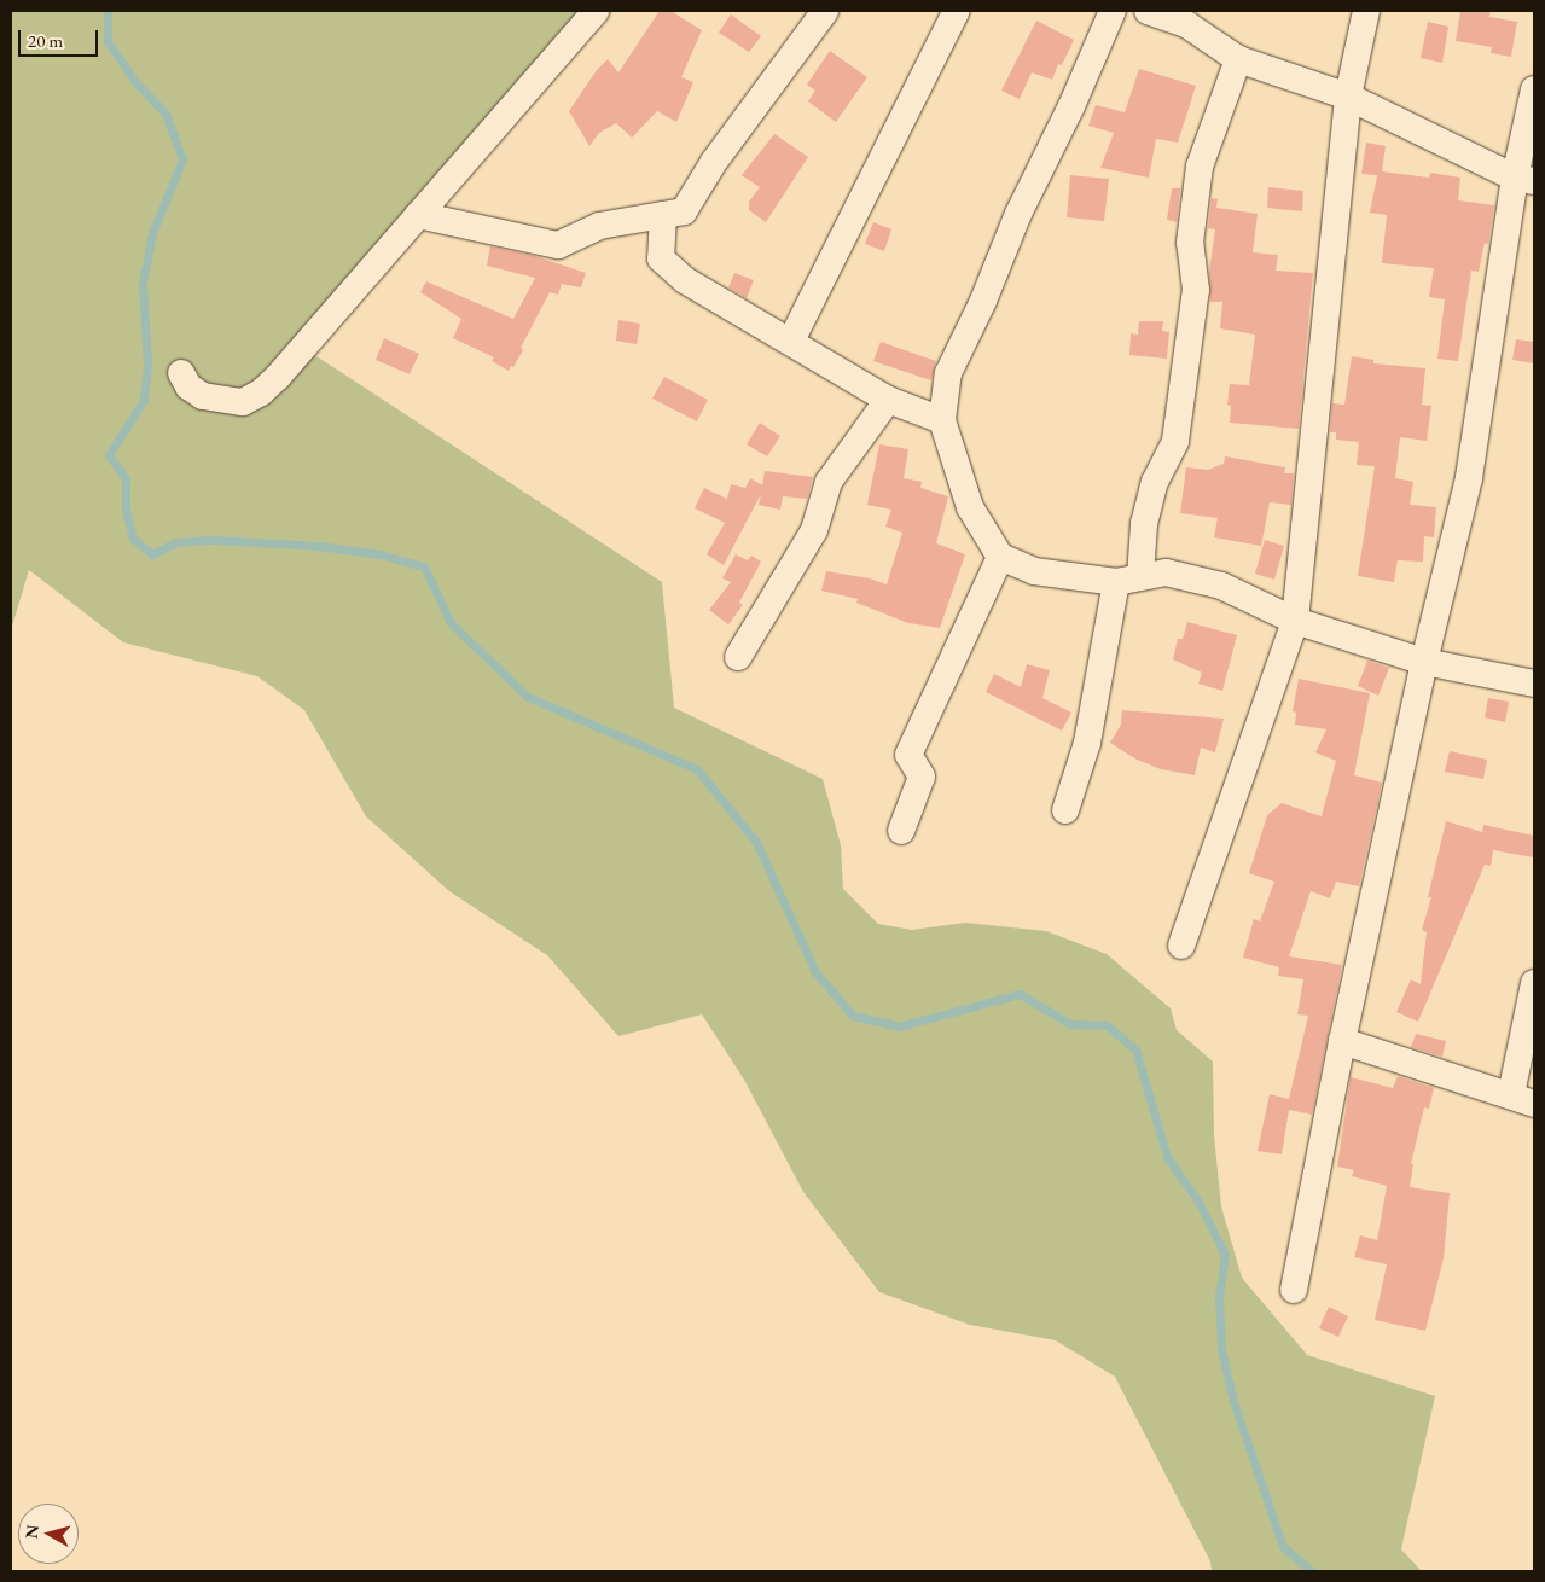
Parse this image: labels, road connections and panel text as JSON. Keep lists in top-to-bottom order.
{
  "scale_bar": "20 m",
  "north": "left"
}
